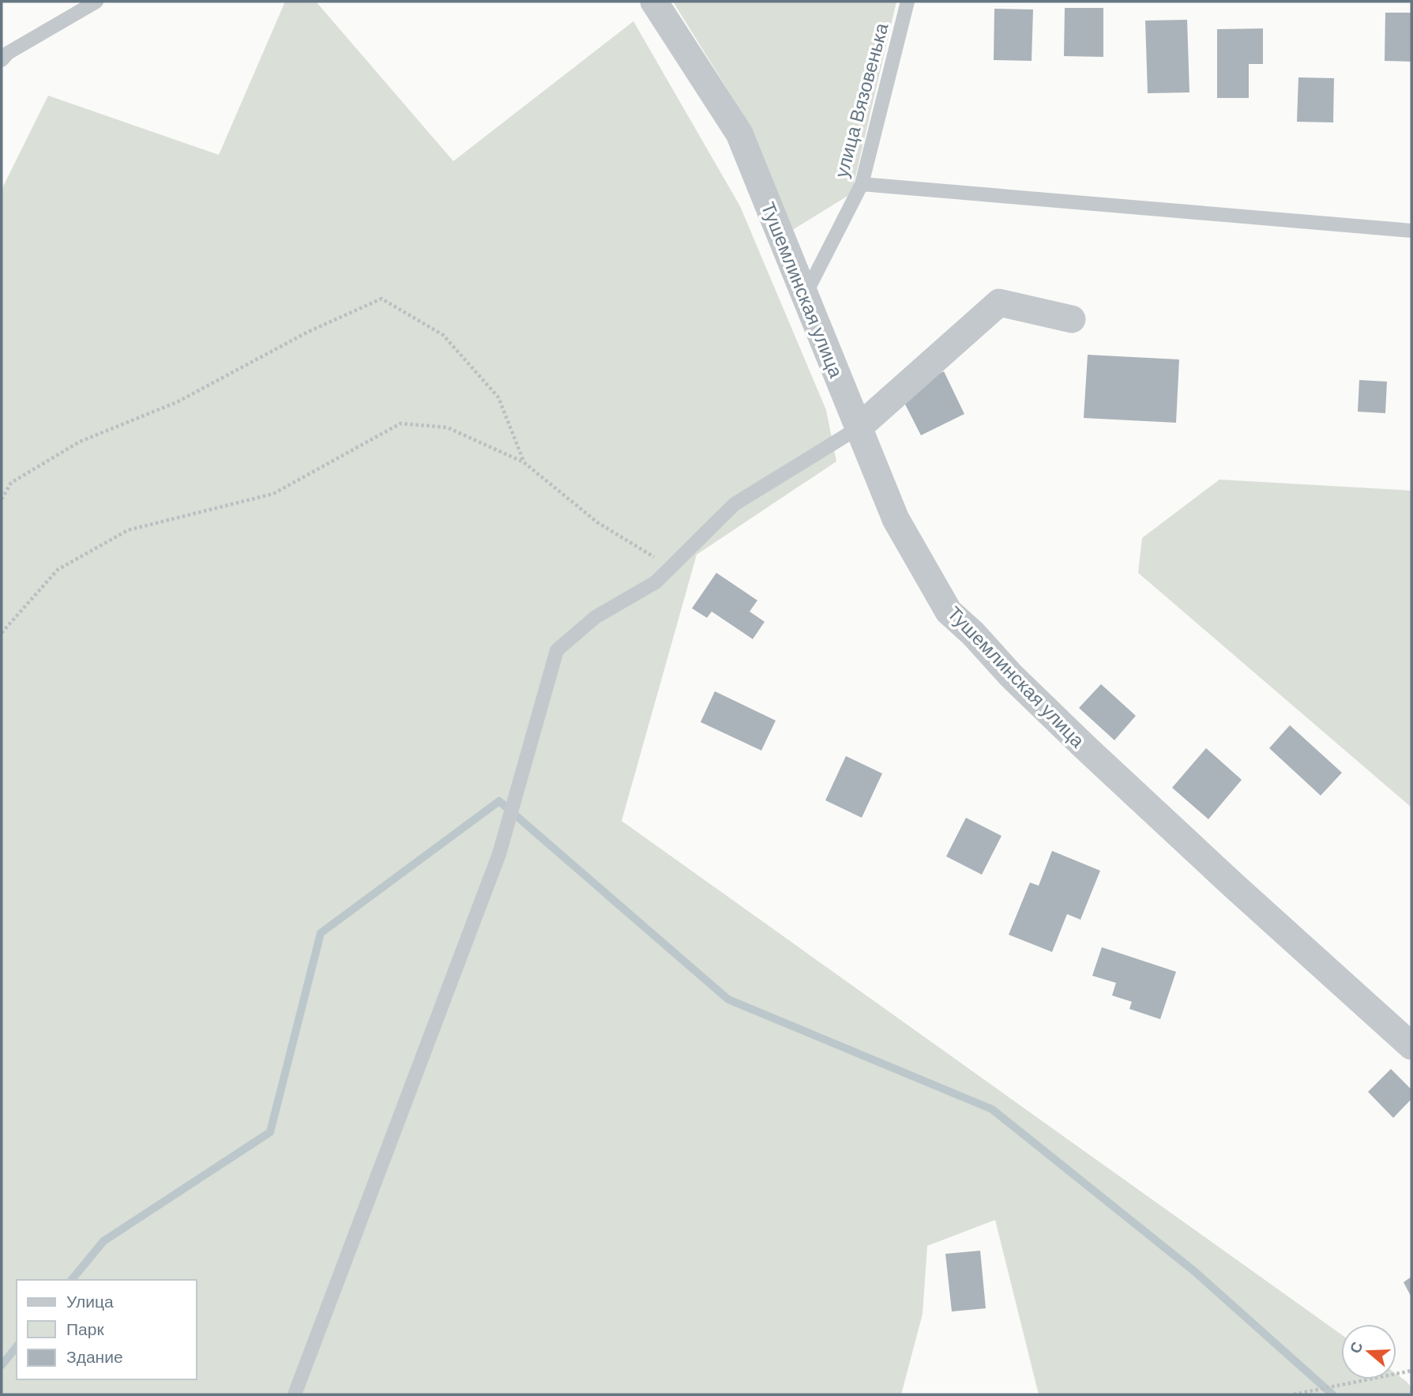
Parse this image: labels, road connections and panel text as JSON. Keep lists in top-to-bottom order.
{
  "streets": {
    "street": ["Тушемлинская улица"],
    "lane": ["улица Вязовенька"]
  },
  "crossings": [
    ["улица Вязовенька", "Тушемлинская улица"]
  ],
  "legend": ["Улица", "Парк", "Здание"],
  "north": "left"
}
